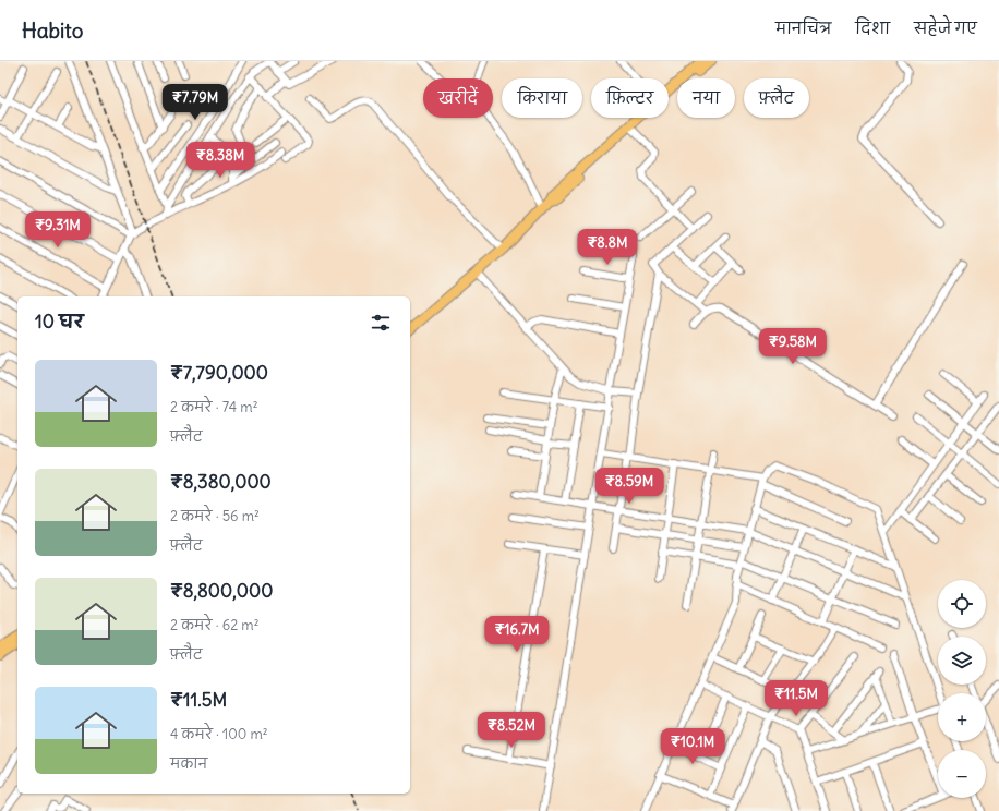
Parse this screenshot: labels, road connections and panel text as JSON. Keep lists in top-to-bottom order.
{
  "page": {
    "header": "Habito",
    "nav": ["मानचित्र", "दिशा", "सहेजे गए"],
    "chip": [
      "खरीदें",
      "किराया",
      "फ़िल्टर",
      "नया",
      "फ़्लैट"
    ],
    "price": [
      "₹7.79M",
      "₹8.38M",
      "₹9.31M",
      "₹8.8M",
      "₹9.58M",
      "₹8.59M",
      "₹16.7M",
      "₹11.5M",
      "₹8.52M",
      "₹10.1M"
    ],
    "heading": "10 घर",
    "list": [
      {
        "name": "₹7,790,000",
        "note": "2 कमरे · 74 m² · फ़्लैट"
      },
      {
        "name": "₹8,380,000",
        "note": "2 कमरे · 56 m² · फ़्लैट"
      },
      {
        "name": "₹8,800,000",
        "note": "2 कमरे · 62 m² · फ़्लैट"
      },
      {
        "name": "₹11.5M",
        "note": "4 कमरे · 100 m² · मकान"
      }
    ],
    "map_buttons": ["+", "−"]
  }
}
